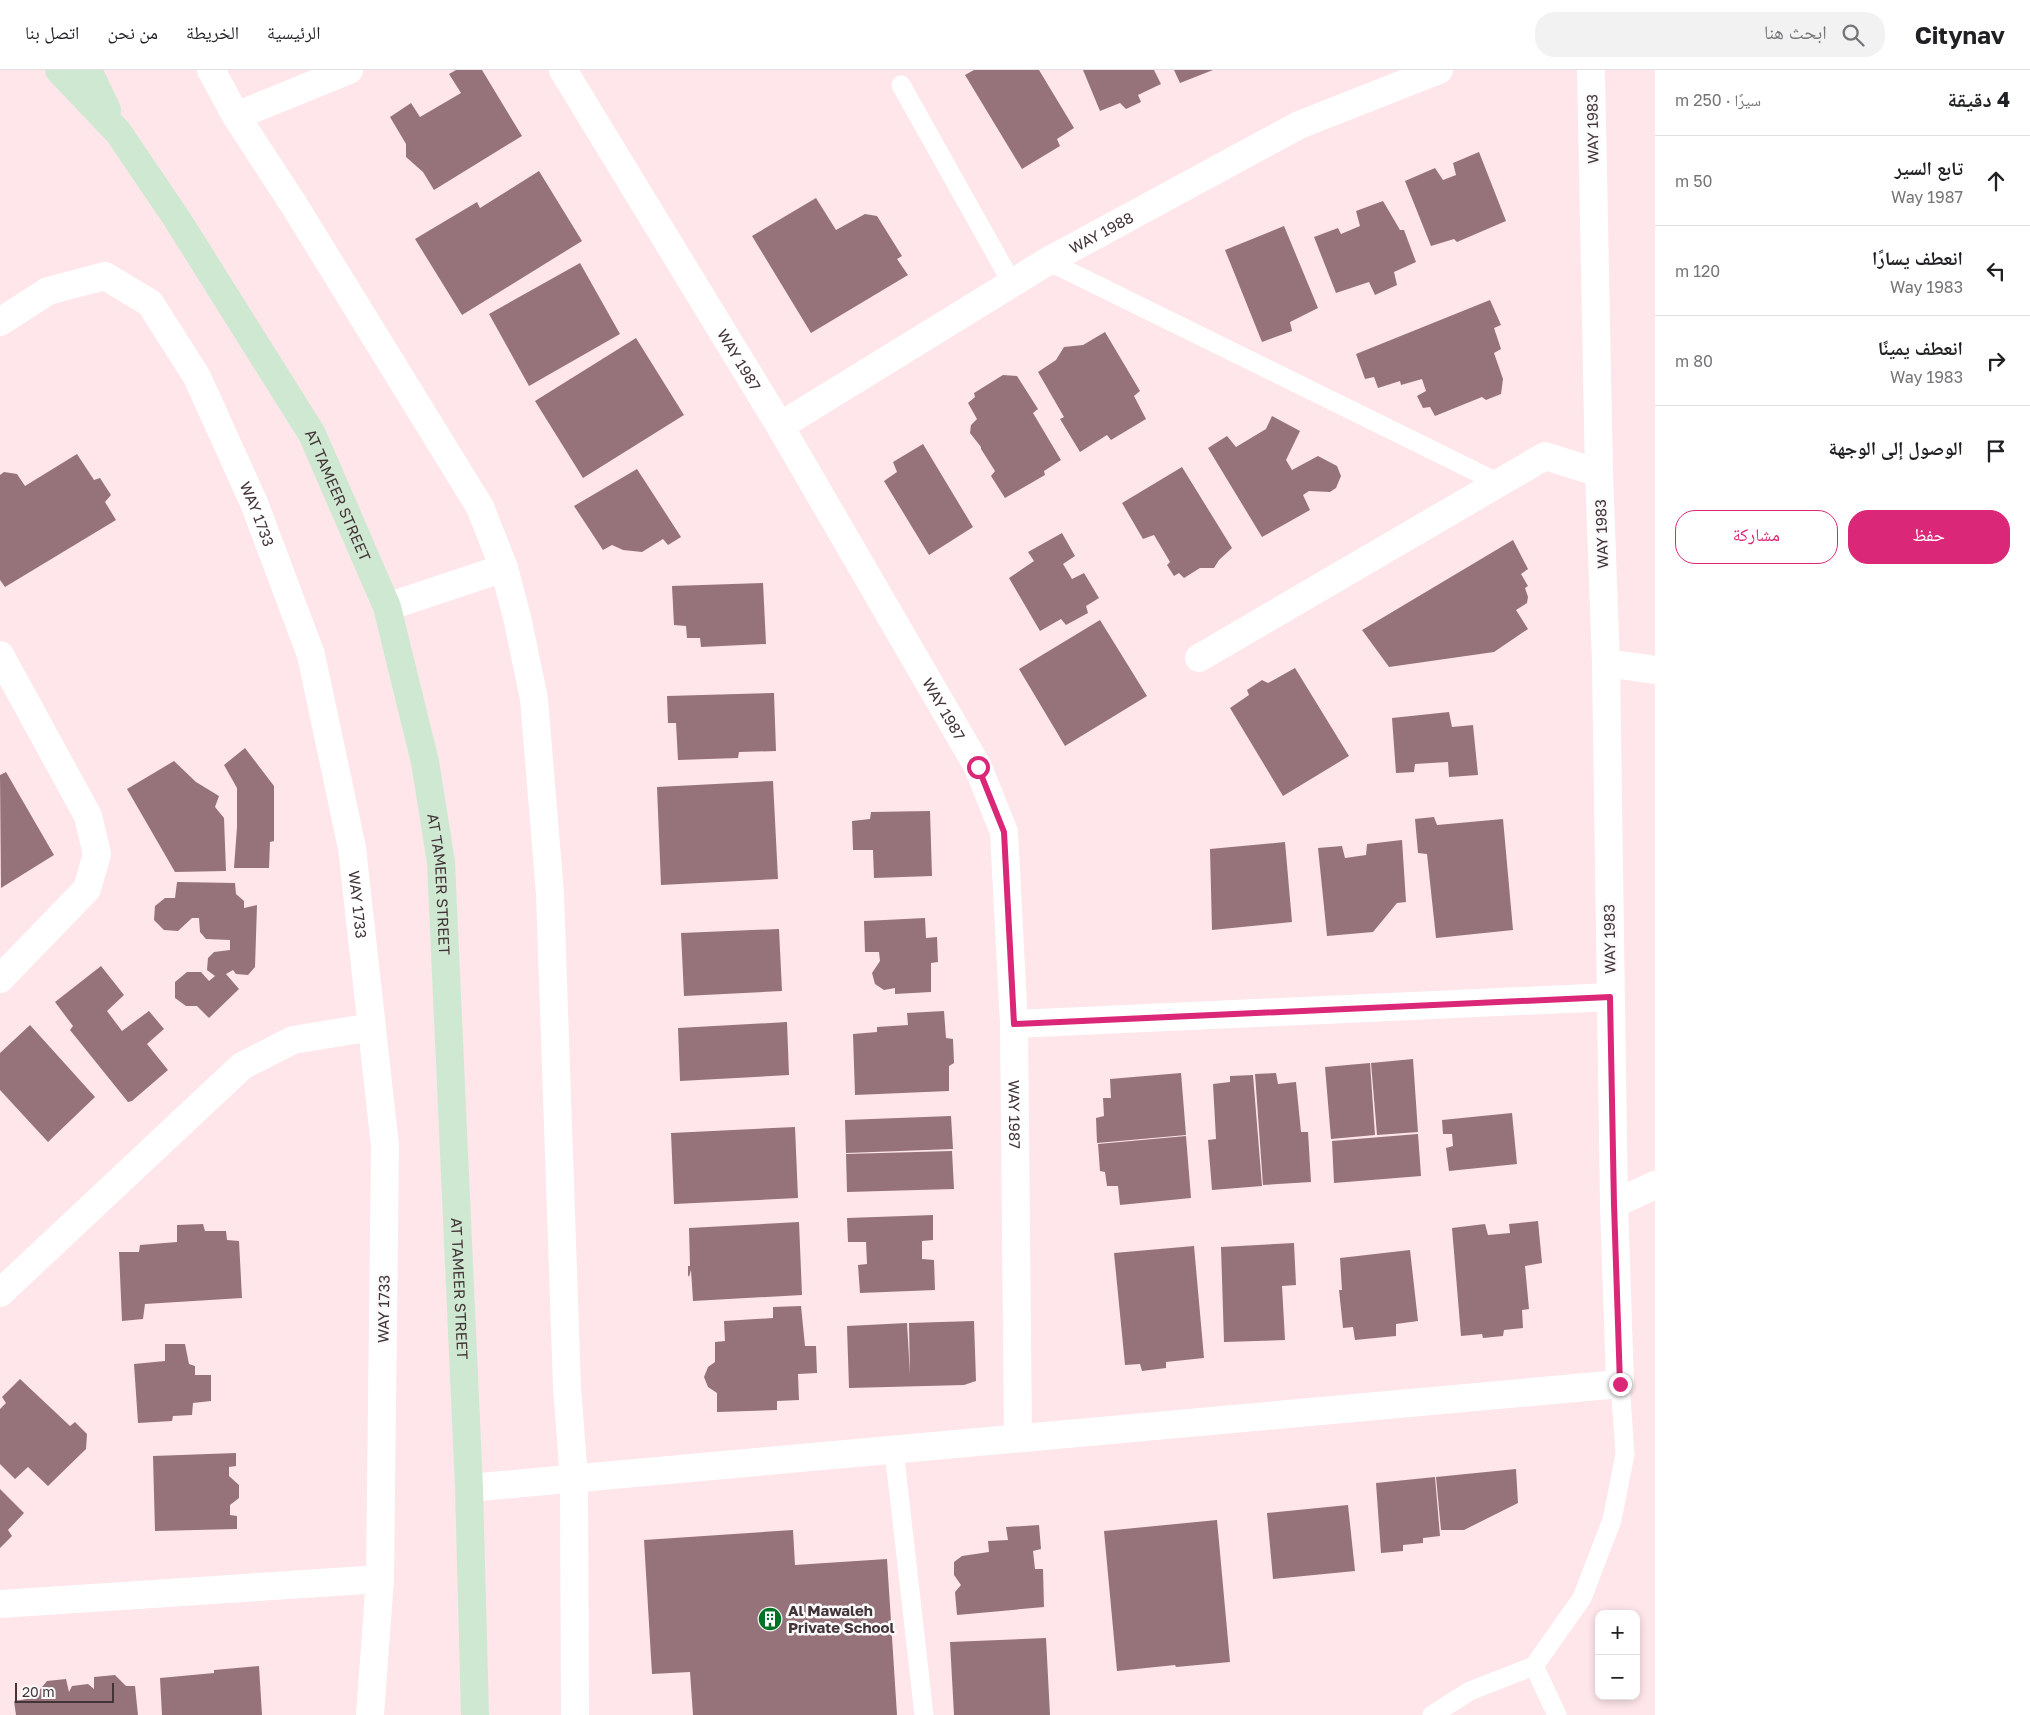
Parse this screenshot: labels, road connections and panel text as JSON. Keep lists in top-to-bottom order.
{
  "streets": {
    "main road": ["AT TAMEER STREET"],
    "street": [
      "WAY 1983",
      "WAY 1988",
      "WAY 1987",
      "WAY 1733"
    ]
  },
  "crossings": [
    ["WAY 1988", "WAY 1987"]
  ],
  "places": {
    "building": ["Al Mawaleh Private School"]
  },
  "scale_bar": "20 m",
  "page": {
    "header": "Citynav",
    "search": "ابحث هنا",
    "nav": [
      "الرئيسية",
      "الخريطة",
      "من نحن",
      "اتصل بنا"
    ],
    "heading": ["4 دقيقة", "سيرًا · 250 m"],
    "list": [
      ["تابع السير", "Way 1987", "50 m"],
      ["انعطف يسارًا", "Way 1983", "120 m"],
      ["انعطف يمينًا", "Way 1983", "80 m"],
      "الوصول إلى الوجهة"
    ],
    "buttons": ["حفظ", "مشاركة"],
    "map_buttons": ["+", "−"],
    "scale": "20 m"
  }
}
